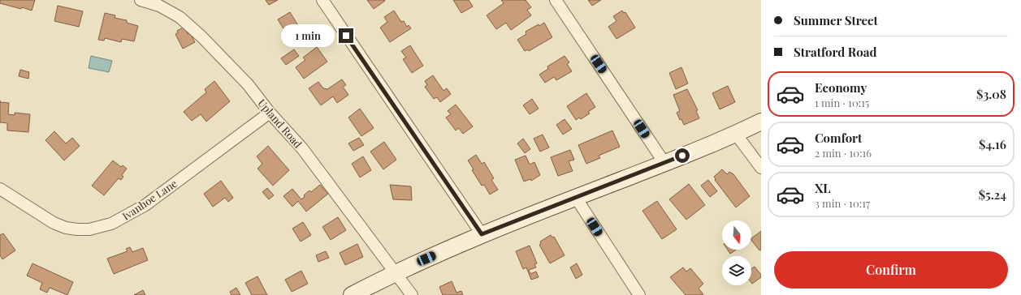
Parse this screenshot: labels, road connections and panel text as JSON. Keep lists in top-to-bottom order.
{
  "streets": {
    "street": ["Upland Road", "Ivanhoe Lane"]
  },
  "crossings": [
    ["Upland Road", "Ivanhoe Lane"]
  ],
  "north": "bottom",
  "page": {
    "banner": ["Summer Street", "Stratford Road"],
    "bubble": "1 min",
    "list": [
      {
        "name": "Economy",
        "note": "1 min · 10:15",
        "value": "$3.08"
      },
      {
        "name": "Comfort",
        "note": "2 min · 10:16",
        "value": "$4.16"
      },
      {
        "name": "XL",
        "note": "3 min · 10:17",
        "value": "$5.24"
      }
    ],
    "buttons": "Confirm"
  }
}
